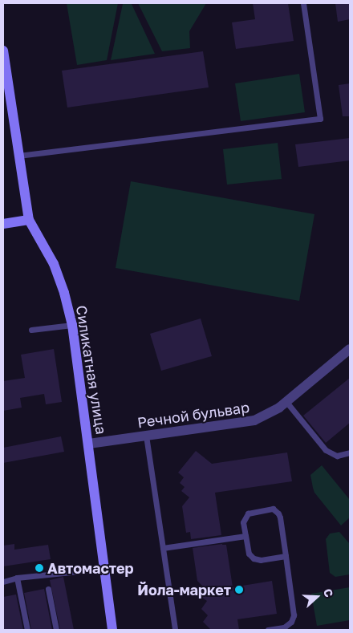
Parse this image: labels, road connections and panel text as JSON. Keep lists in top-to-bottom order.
{
  "streets": {
    "street": ["Силикатная улица", "Речной бульвар"]
  },
  "crossings": [
    ["Силикатная улица", "Речной бульвар"]
  ],
  "places": ["Автомастер", "Йола-маркет"],
  "north": "right"
}
